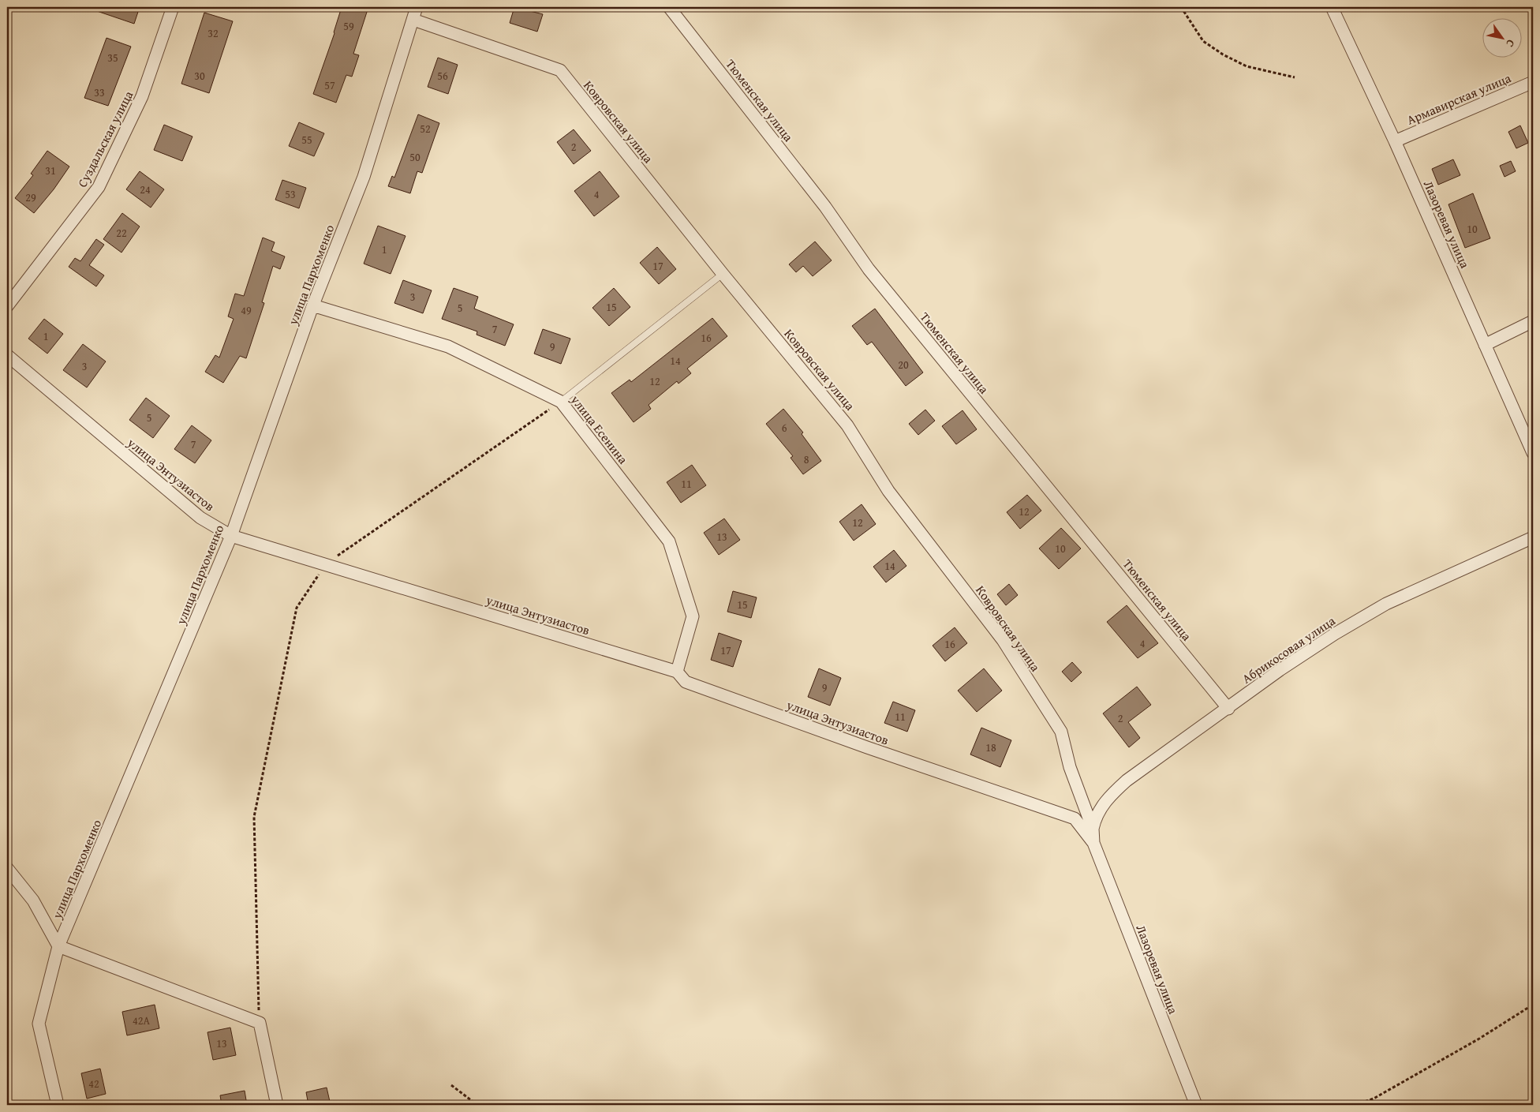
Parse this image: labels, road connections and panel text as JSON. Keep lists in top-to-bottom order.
{
  "streets": {
    "street": [
      "Армавирская улица",
      "Тюменская улица",
      "Ковровская улица",
      "Суздальская улица",
      "Лазоревая улица",
      "улица Пархоменко",
      "улица Есенина",
      "улица Энтузиастов",
      "Абрикосовая улица"
    ]
  },
  "crossings": [
    ["Армавирская улица", "Лазоревая улица"],
    ["Тюменская улица", "Абрикосовая улица"],
    ["Ковровская улица", "Лазоревая улица"],
    ["Ковровская улица", "улица Пархоменко"],
    ["Ковровская улица", "улица Энтузиастов"],
    ["Ковровская улица", "Абрикосовая улица"],
    ["Лазоревая улица", "улица Энтузиастов"],
    ["улица Пархоменко", "улица Есенина"],
    ["улица Пархоменко", "улица Энтузиастов"],
    ["улица Есенина", "улица Энтузиастов"]
  ],
  "house_numbers": [
    "59",
    "32",
    "35",
    "30",
    "56",
    "57",
    "33",
    "52",
    "55",
    "2",
    "50",
    "31",
    "24",
    "53",
    "4",
    "29",
    "10",
    "22",
    "1",
    "17",
    "3",
    "15",
    "5",
    "49",
    "7",
    "1",
    "16",
    "9",
    "14",
    "20",
    "3",
    "12",
    "5",
    "6",
    "7",
    "8",
    "11",
    "12",
    "12",
    "13",
    "10",
    "14",
    "15",
    "4",
    "16",
    "17",
    "9",
    "11",
    "2",
    "18",
    "42А",
    "13",
    "42"
  ],
  "north": "bottom right"
}
